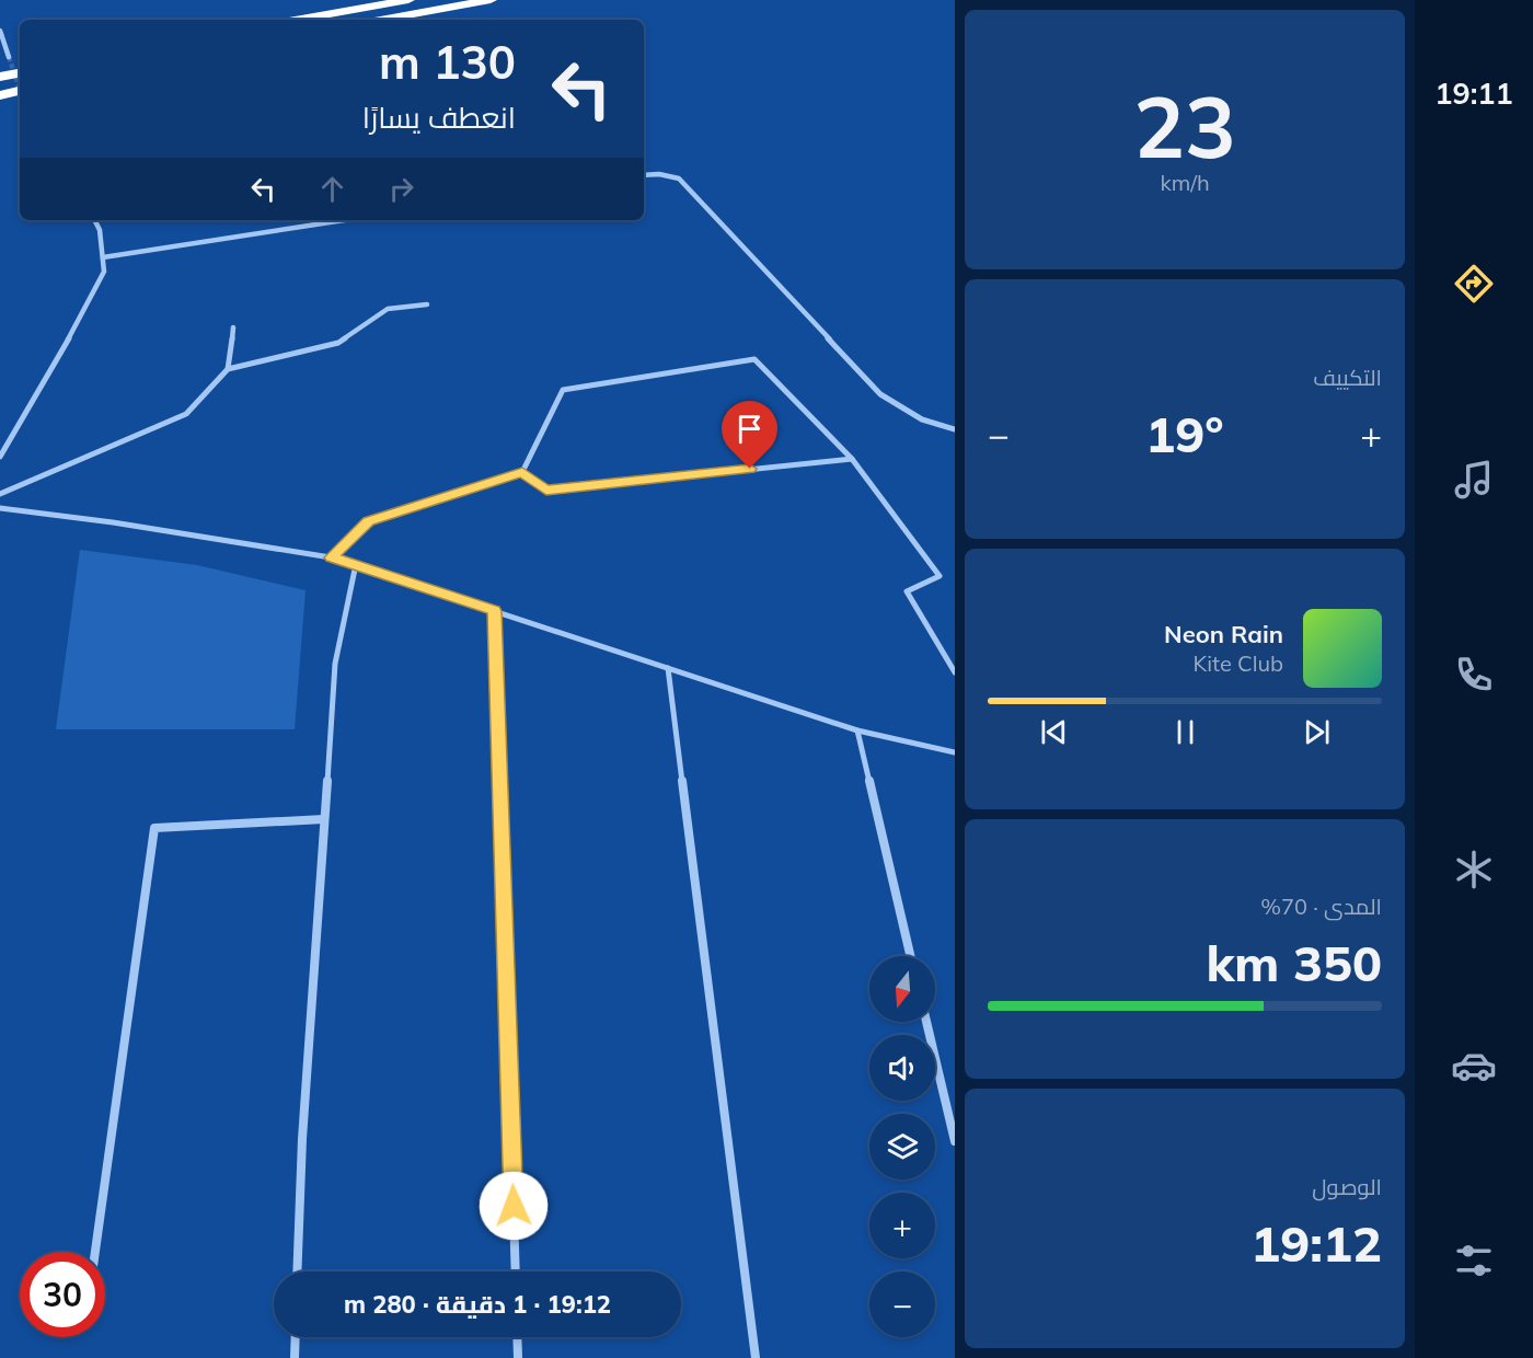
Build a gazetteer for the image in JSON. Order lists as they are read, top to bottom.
{
  "north": "bottom",
  "page": {
    "tabs": "19:11",
    "tile": [
      ["23", "km/h"],
      "التكييف",
      ["المدى · 70%", "350 km"],
      ["الوصول", "19:12"]
    ],
    "turn": ["130 m", "انعطف يسارًا"],
    "heat": ["−", "19°", "+"],
    "song": ["Neon Rain", "Kite Club"],
    "map_buttons": ["+", "−"],
    "limit": "30",
    "trip": "19:12 · 1 دقيقة · 280 m"
  }
}
